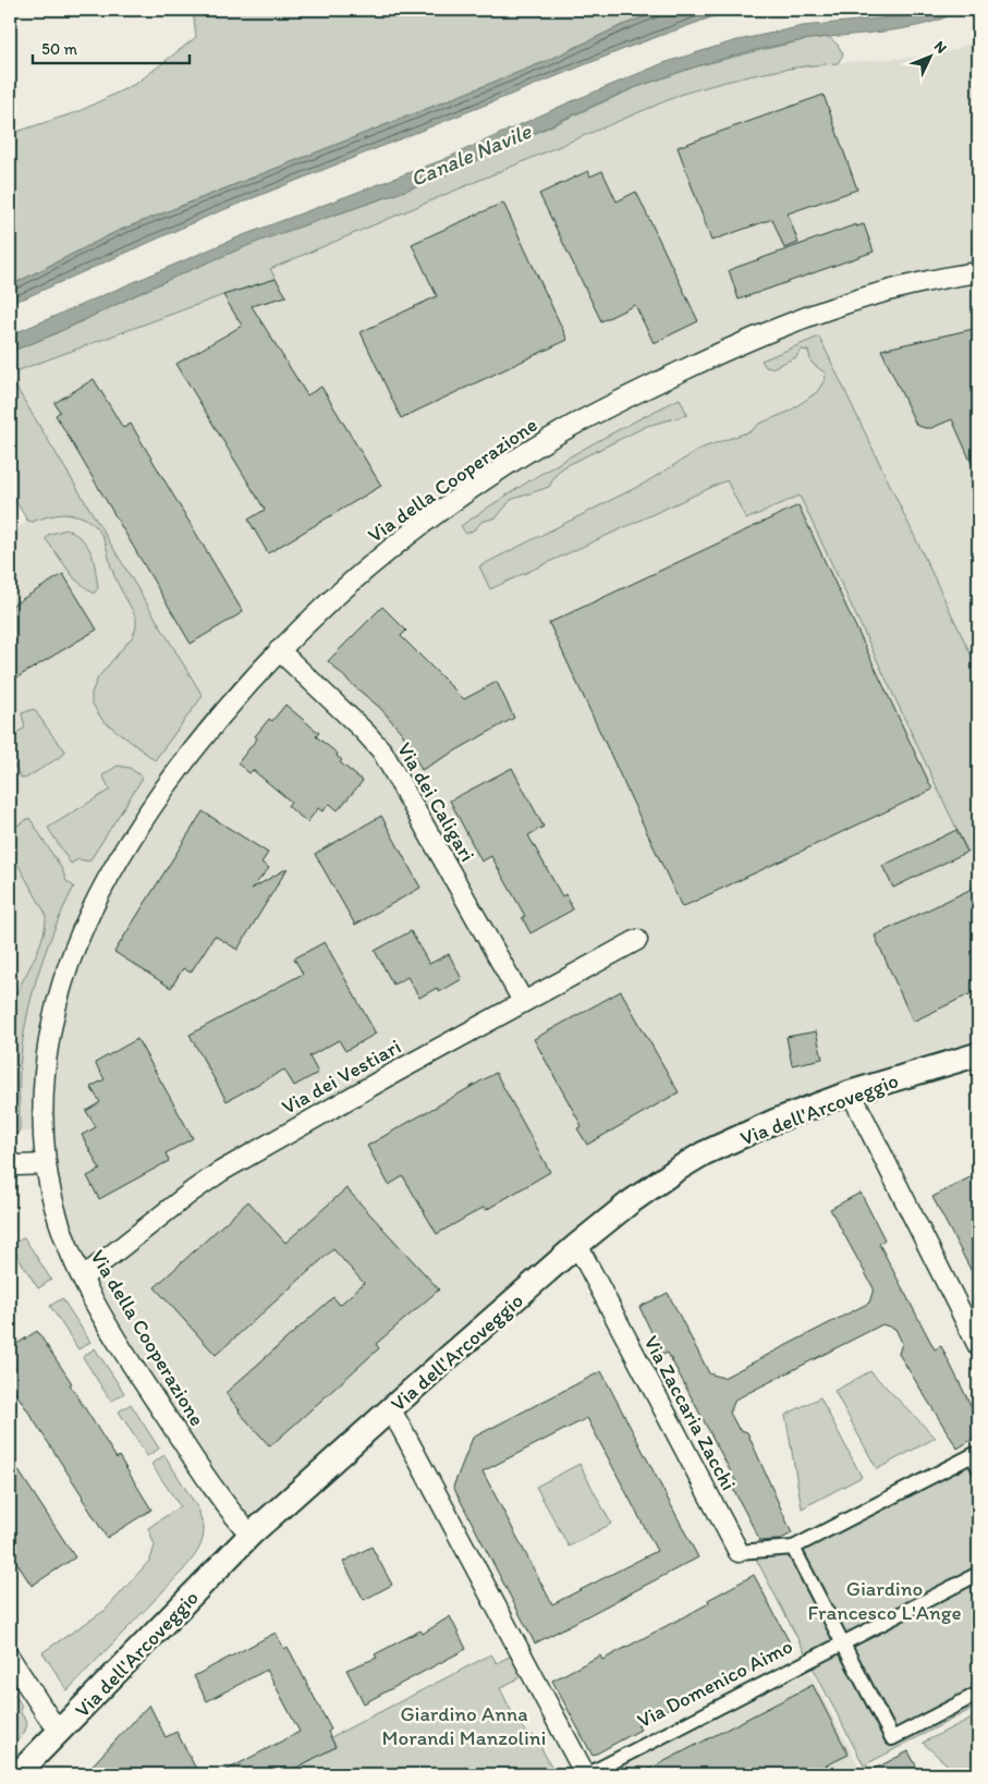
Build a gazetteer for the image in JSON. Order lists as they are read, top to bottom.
{
  "streets": {
    "street": [
      "Via della Cooperazione",
      "Via dei Caligari",
      "Via dei Vestiari",
      "Via dell'Arcoveggio",
      "Via Zaccaria Zacchi",
      "Via Domenico Aimo"
    ]
  },
  "crossings": [
    ["Via della Cooperazione", "Via dei Caligari"],
    ["Via della Cooperazione", "Via dei Vestiari"],
    ["Via della Cooperazione", "Via dell'Arcoveggio"],
    ["Via dei Caligari", "Via dei Vestiari"],
    ["Via dell'Arcoveggio", "Via Zaccaria Zacchi"],
    ["Via dell'Arcoveggio", "Via Domenico Aimo"]
  ],
  "water": ["Canale Navile"],
  "parks": ["Giardino Francesco L'Ange", "Giardino Anna Morandi Manzolini"],
  "scale_bar": "50 m",
  "north": "top right"
}
